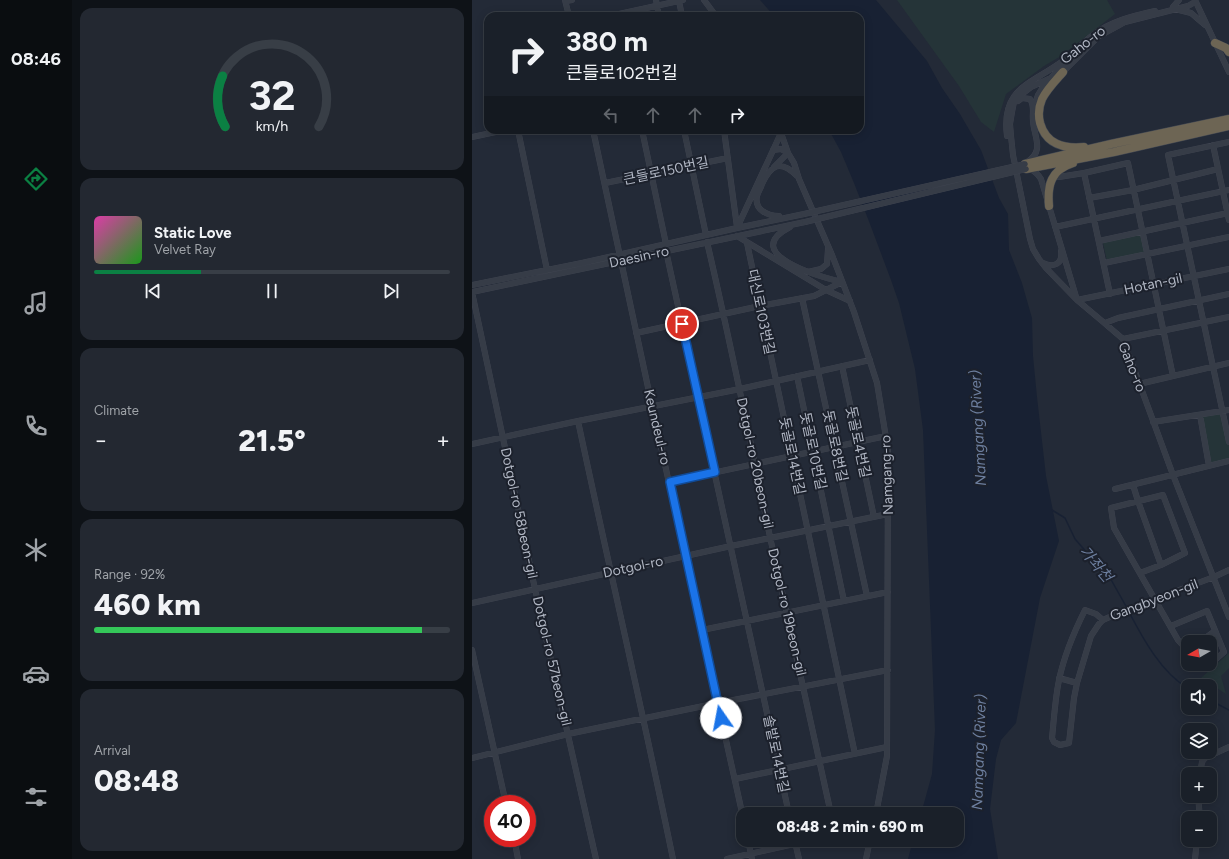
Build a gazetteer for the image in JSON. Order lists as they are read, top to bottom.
{
  "streets": {
    "street": [
      "Gaho-ro",
      "큰들로150번길",
      "Daesin-ro",
      "Hotan-gil",
      "대신로103번길",
      "Keundeul-ro",
      "돗골로4번길",
      "돗골로8번길",
      "돗골로10번길",
      "돗골로14번길",
      "Dotgol-ro 20beon-gil",
      "Namgang-ro",
      "Dotgol-ro 58beon-gil",
      "Dotgol-ro",
      "Gangbyeon-gil",
      "Dotgol-ro 19beon-gil",
      "Dotgol-ro 57beon-gil",
      "솔밭로14번길"
    ]
  },
  "crossings": [
    ["Gaho-ro", "Hotan-gil"],
    ["Gaho-ro", "Gangbyeon-gil"],
    ["큰들로150번길", "Keundeul-ro"],
    ["Daesin-ro", "Keundeul-ro"],
    ["Daesin-ro", "Dotgol-ro 20beon-gil"],
    ["Daesin-ro", "Dotgol-ro 58beon-gil"],
    ["Daesin-ro", "솔밭로14번길"],
    ["대신로103번길", "돗골로14번길"],
    ["Keundeul-ro", "Dotgol-ro"],
    ["돗골로4번길", "Dotgol-ro"],
    ["돗골로8번길", "Dotgol-ro"],
    ["돗골로10번길", "Dotgol-ro"],
    ["돗골로14번길", "Dotgol-ro"],
    ["Dotgol-ro 20beon-gil", "Dotgol-ro"],
    ["Dotgol-ro 20beon-gil", "Dotgol-ro 19beon-gil"],
    ["Namgang-ro", "Dotgol-ro"],
    ["Dotgol-ro 58beon-gil", "Dotgol-ro"],
    ["Dotgol-ro 58beon-gil", "Dotgol-ro 57beon-gil"],
    ["Dotgol-ro", "Dotgol-ro 19beon-gil"],
    ["Dotgol-ro", "Dotgol-ro 57beon-gil"],
    ["Dotgol-ro", "솔밭로14번길"]
  ],
  "water": ["Namgang (River)", "가좌천"],
  "north": "left",
  "page": {
    "tabs": "08:46",
    "turn": ["380 m", "큰들로102번길"],
    "song": ["Static Love", "Velvet Ray"],
    "tile": [
      "Climate",
      ["Range · 92%", "460 km"],
      ["Arrival", "08:48"]
    ],
    "heat": ["−", "21.5°", "+"],
    "map_buttons": ["+", "−"],
    "limit": "40",
    "trip": "08:48 · 2 min · 690 m",
    "gauge": ["32", "km/h"]
  }
}
